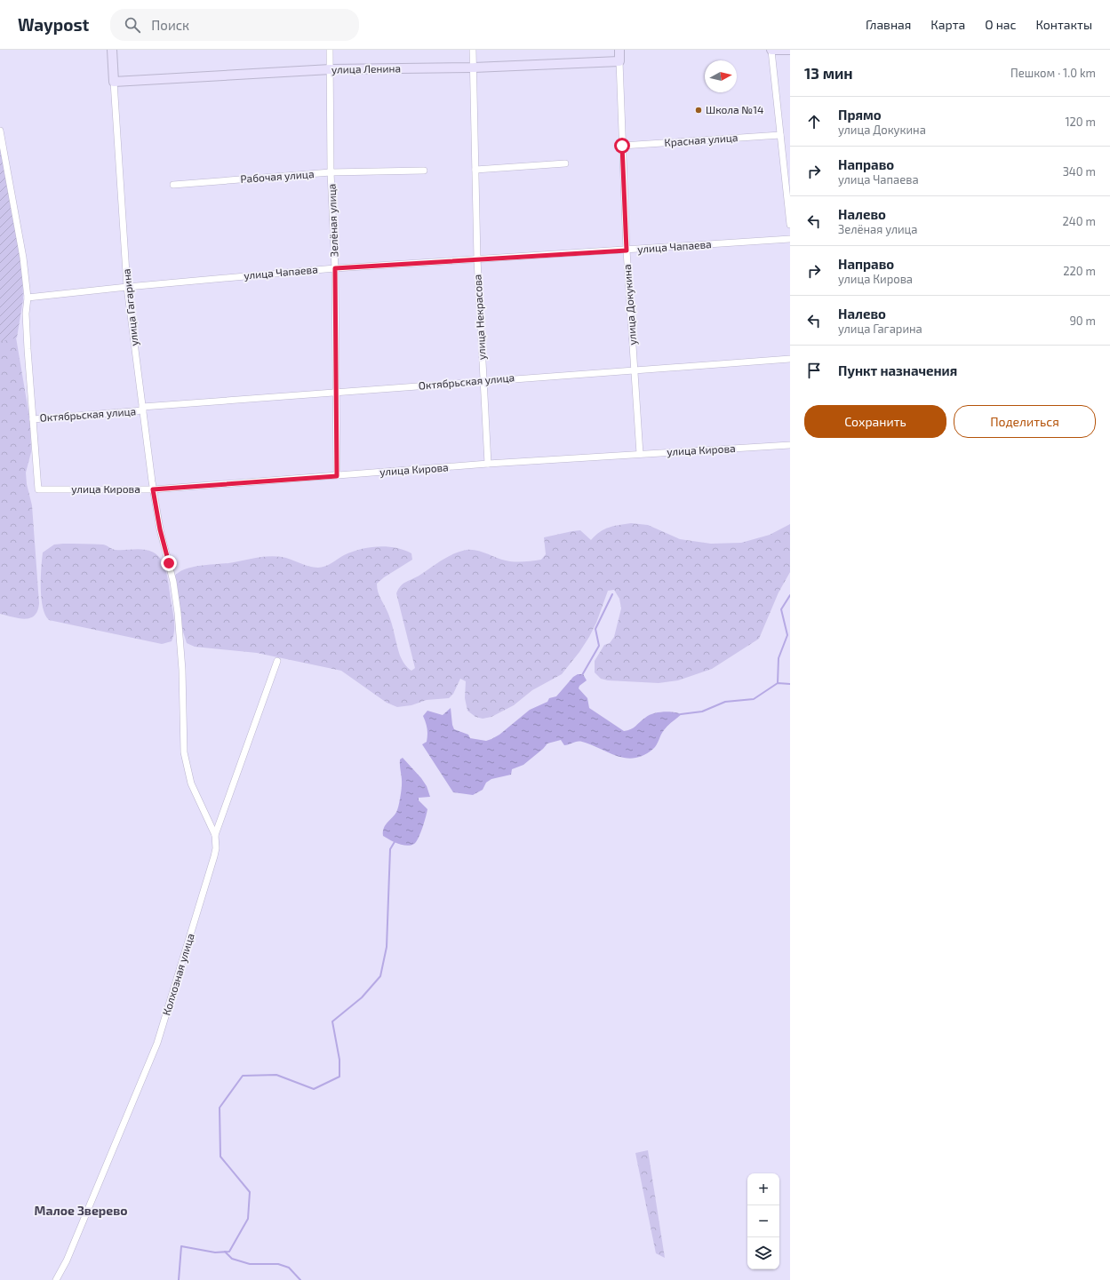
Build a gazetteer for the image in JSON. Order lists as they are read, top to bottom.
{
  "streets": {
    "street": [
      "улица Ленина",
      "Красная улица",
      "Рабочая улица",
      "Зелёная улица",
      "улица Чапаева",
      "улица Докукина",
      "улица Гагарина",
      "улица Некрасова",
      "Октябрьская улица",
      "улица Кирова",
      "Колхозная улица"
    ]
  },
  "crossings": [
    ["улица Ленина", "Зелёная улица"],
    ["улица Ленина", "улица Докукина"],
    ["улица Ленина", "улица Гагарина"],
    ["улица Ленина", "улица Некрасова"],
    ["Красная улица", "улица Докукина"],
    ["Рабочая улица", "Зелёная улица"],
    ["Зелёная улица", "улица Чапаева"],
    ["Зелёная улица", "Октябрьская улица"],
    ["Зелёная улица", "улица Кирова"],
    ["улица Чапаева", "улица Докукина"],
    ["улица Чапаева", "улица Гагарина"],
    ["улица Чапаева", "улица Некрасова"],
    ["улица Докукина", "Октябрьская улица"],
    ["улица Докукина", "улица Кирова"],
    ["улица Гагарина", "Октябрьская улица"],
    ["улица Гагарина", "улица Кирова"],
    ["улица Гагарина", "Колхозная улица"],
    ["улица Некрасова", "Октябрьская улица"],
    ["улица Некрасова", "улица Кирова"],
    ["Октябрьская улица", "улица Кирова"]
  ],
  "districts": ["Малое Зверево"],
  "places": ["Школа №14"],
  "north": "right",
  "page": {
    "header": "Waypost",
    "search": "Поиск",
    "nav": [
      "Главная",
      "Карта",
      "О нас",
      "Контакты"
    ],
    "heading": ["13 мин", "Пешком · 1.0 km"],
    "list": [
      ["Прямо", "улица Докукина", "120 m"],
      ["Направо", "улица Чапаева", "340 m"],
      ["Налево", "Зелёная улица", "240 m"],
      ["Направо", "улица Кирова", "220 m"],
      ["Налево", "улица Гагарина", "90 m"],
      "Пункт назначения"
    ],
    "buttons": ["Сохранить", "Поделиться"],
    "map_buttons": ["+", "−"]
  }
}
